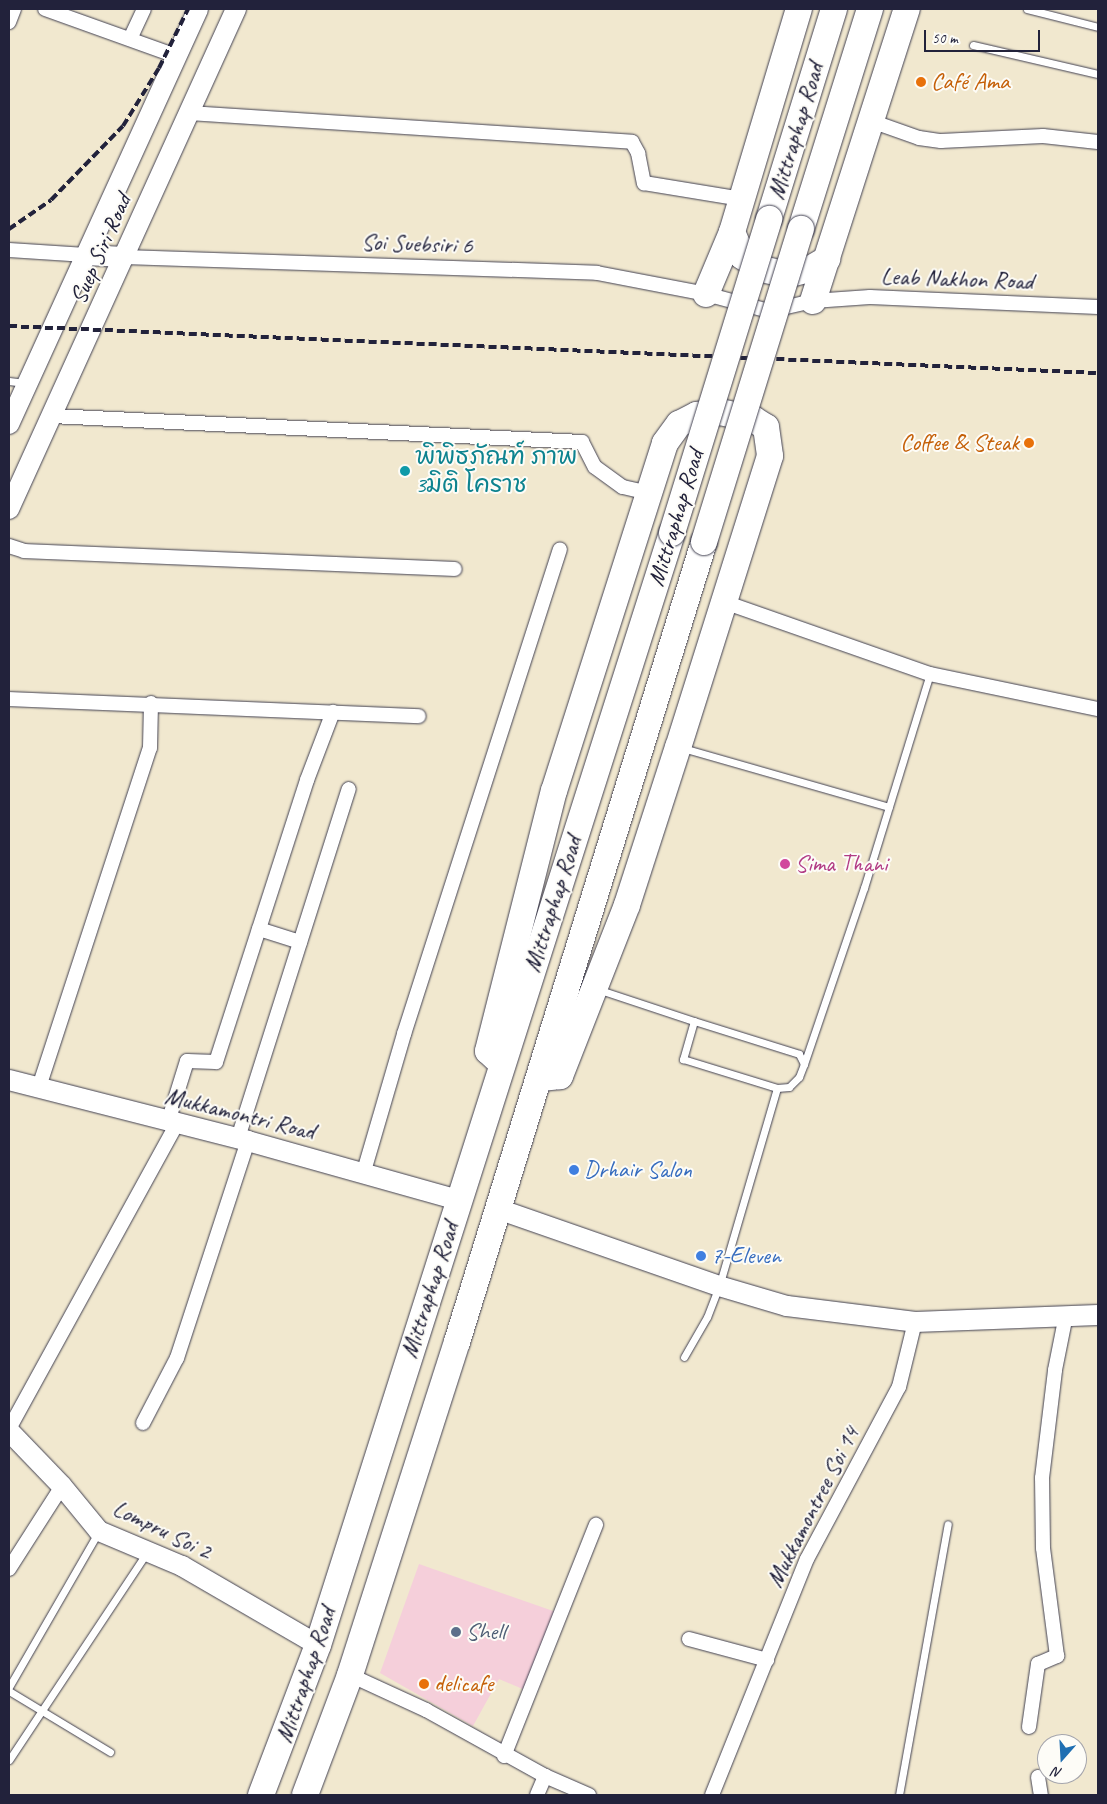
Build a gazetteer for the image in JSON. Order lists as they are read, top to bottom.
{
  "streets": {
    "highway": ["Mittraphap Road"],
    "street": [
      "Soi Suebsiri 6",
      "Suep Siri Road",
      "Leab Nakhon Road",
      "Mukkamontri Road",
      "Mukkamontree Soi 14",
      "Lompru Soi 2"
    ]
  },
  "crossings": [
    ["Mittraphap Road", "Mukkamontri Road"],
    ["Mittraphap Road", "Lompru Soi 2"],
    ["Soi Suebsiri 6", "Suep Siri Road"],
    ["Soi Suebsiri 6", "Leab Nakhon Road"]
  ],
  "places": [
    "Café Ama",
    "Coffee & Steak",
    "พิพิธภัณท์ ภาพ 3มิติ โคราช",
    "Sima Thani",
    "Drhair Salon",
    "7-Eleven",
    "Shell",
    "delicafe"
  ],
  "scale_bar": "50 m",
  "north": "bottom"
}
